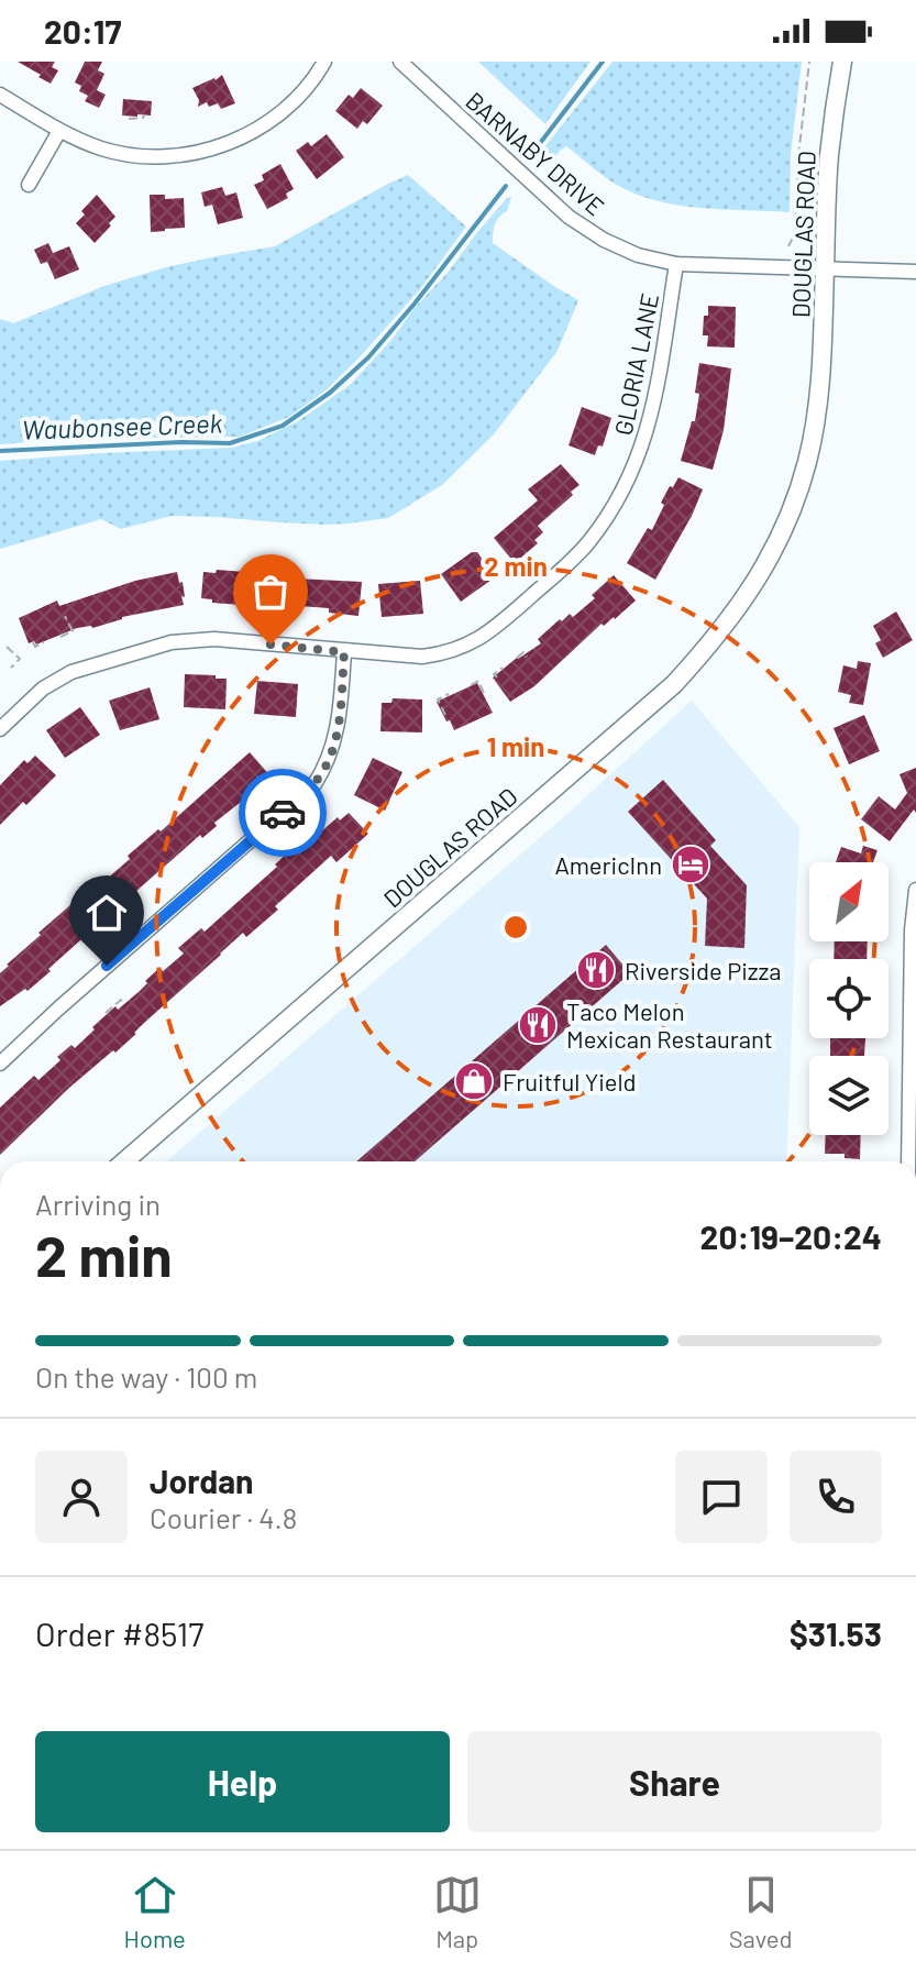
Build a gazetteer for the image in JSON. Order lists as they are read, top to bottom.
{
  "streets": {
    "street": ["BARNABY DRIVE", "DOUGLAS ROAD", "GLORIA LANE"]
  },
  "crossings": [
    ["BARNABY DRIVE", "DOUGLAS ROAD"],
    ["BARNABY DRIVE", "GLORIA LANE"]
  ],
  "water": ["Waubonsee Creek"],
  "places": {
    "hotel": ["AmericInn"],
    "restaurant": ["Riverside Pizza", "Taco Melon Mexican Restaurant"],
    "shop": ["Fruitful Yield"]
  },
  "north": "top right",
  "page": {
    "status": "20:17",
    "heading": ["2 min", "Arriving in", "20:19–20:24"],
    "panel": [
      "Jordan",
      "Courier · 4.8",
      "Order #8517",
      "$31.53"
    ],
    "bar": "On the way · 100 m",
    "buttons": ["Help", "Share"],
    "tabs": ["Home", "Map", "Saved"]
  },
  "rings": ["2 min", "1 min"]
}
